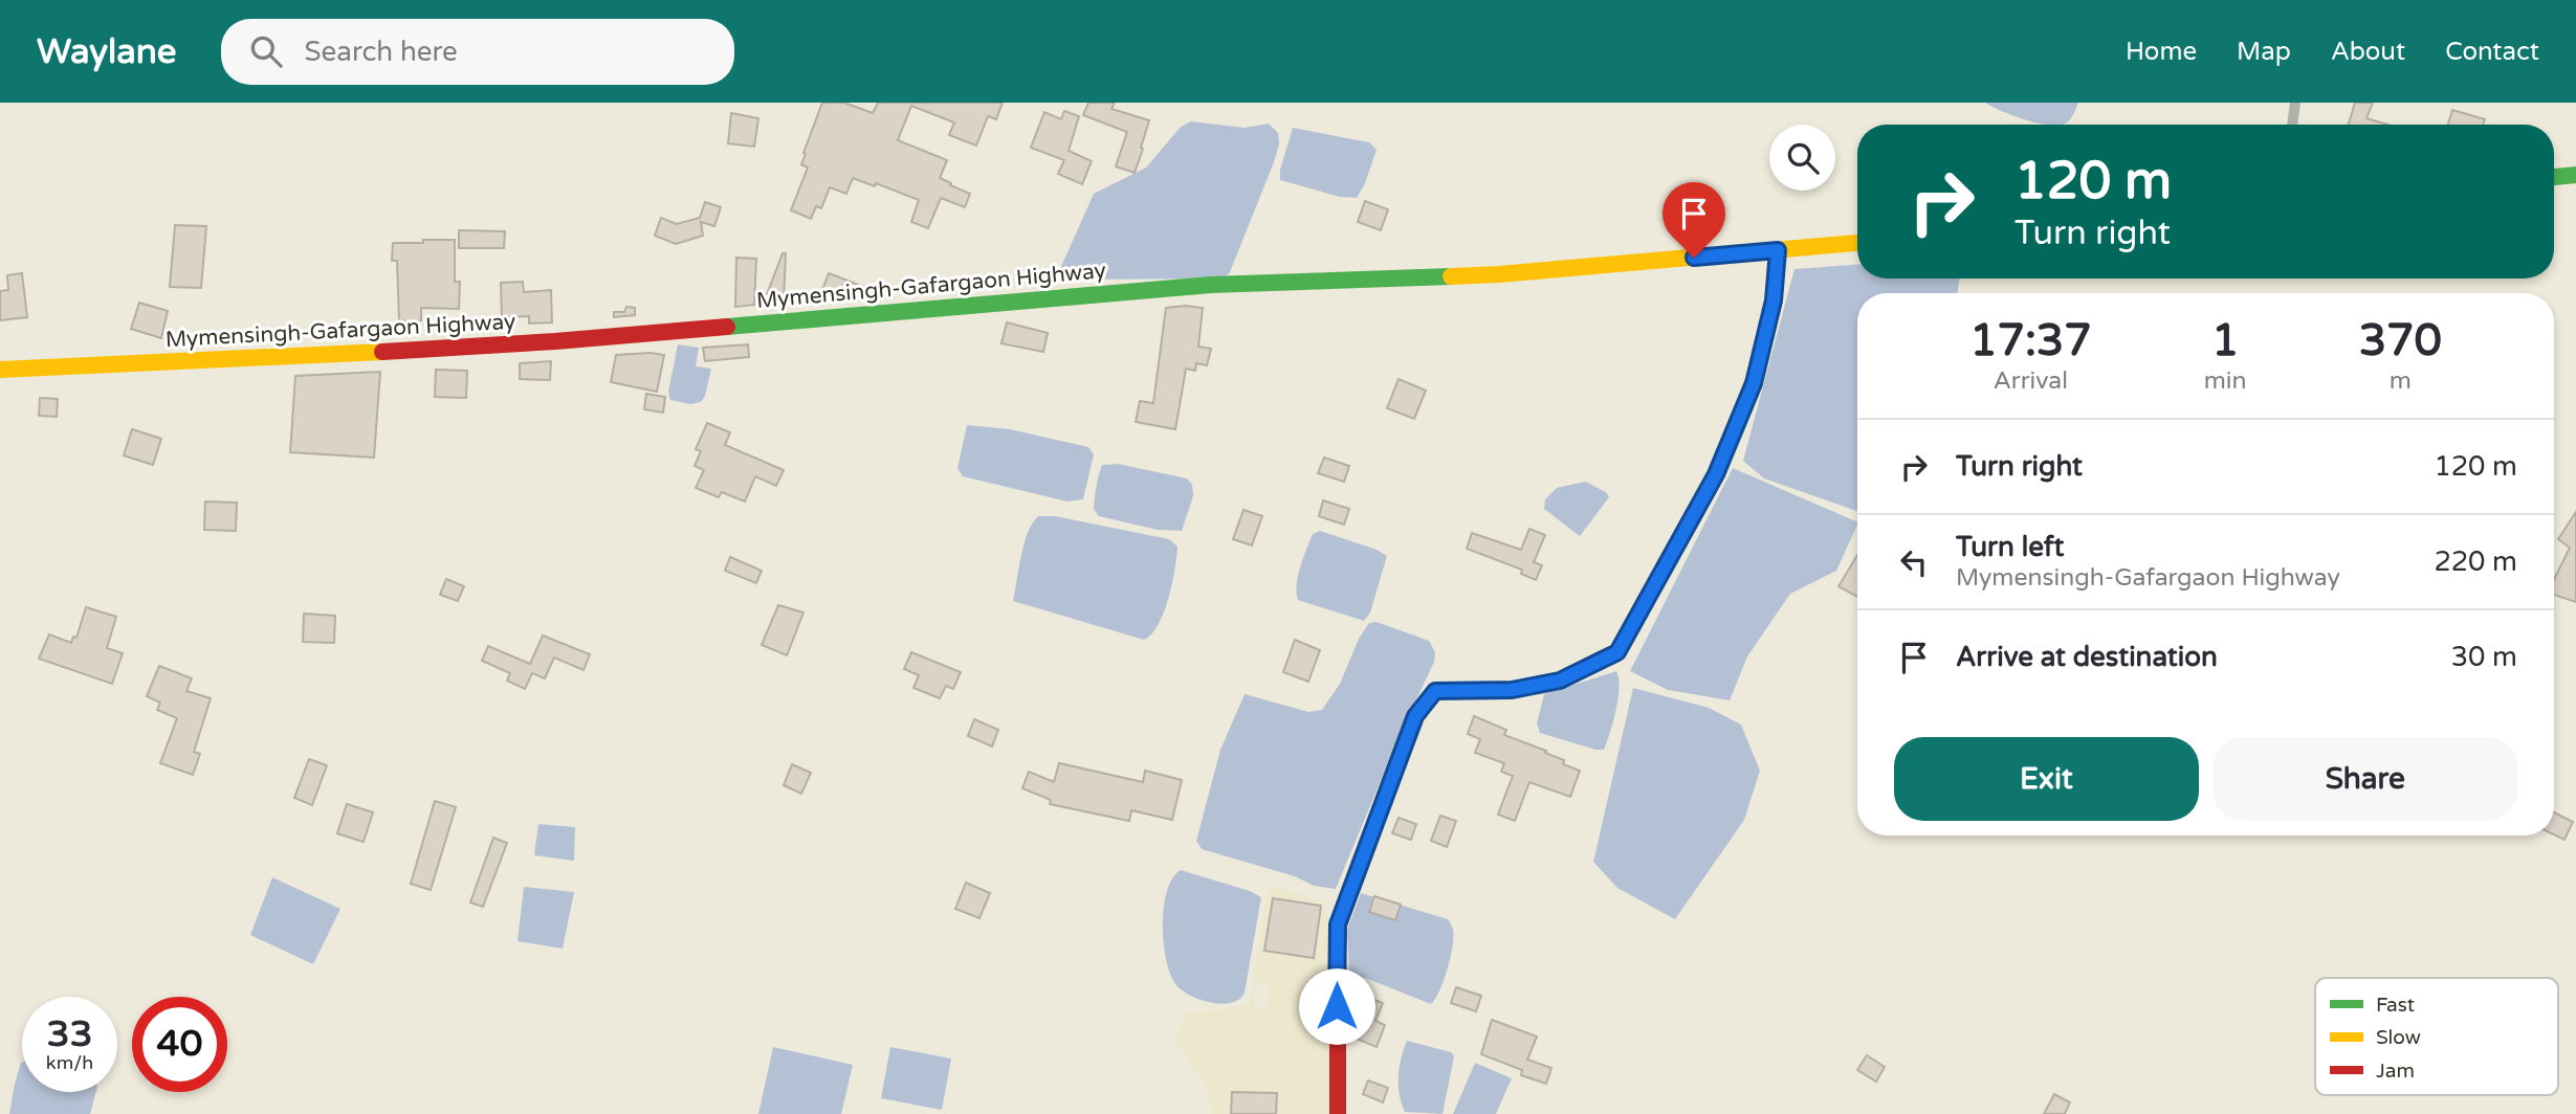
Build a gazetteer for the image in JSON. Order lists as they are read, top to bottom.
{
  "streets": {
    "main road": ["Mymensingh-Gafargaon Highway"]
  },
  "legend": ["Fast", "Slow", "Jam"],
  "page": {
    "header": "Waylane",
    "search": "Search here",
    "nav": [
      "Home",
      "Map",
      "About",
      "Contact"
    ],
    "turn": ["120 m", "Turn right"],
    "eta": [
      "17:37",
      "Arrival",
      "1",
      "min",
      "370",
      "m"
    ],
    "list": [
      {
        "name": "Turn right",
        "value": "120 m"
      },
      {
        "name": "Turn left",
        "note": "Mymensingh-Gafargaon Highway",
        "value": "220 m"
      },
      {
        "name": "Arrive at destination",
        "value": "30 m"
      }
    ],
    "buttons": ["Exit", "Share"],
    "speed": "33 km/h",
    "limit": "40"
  }
}
